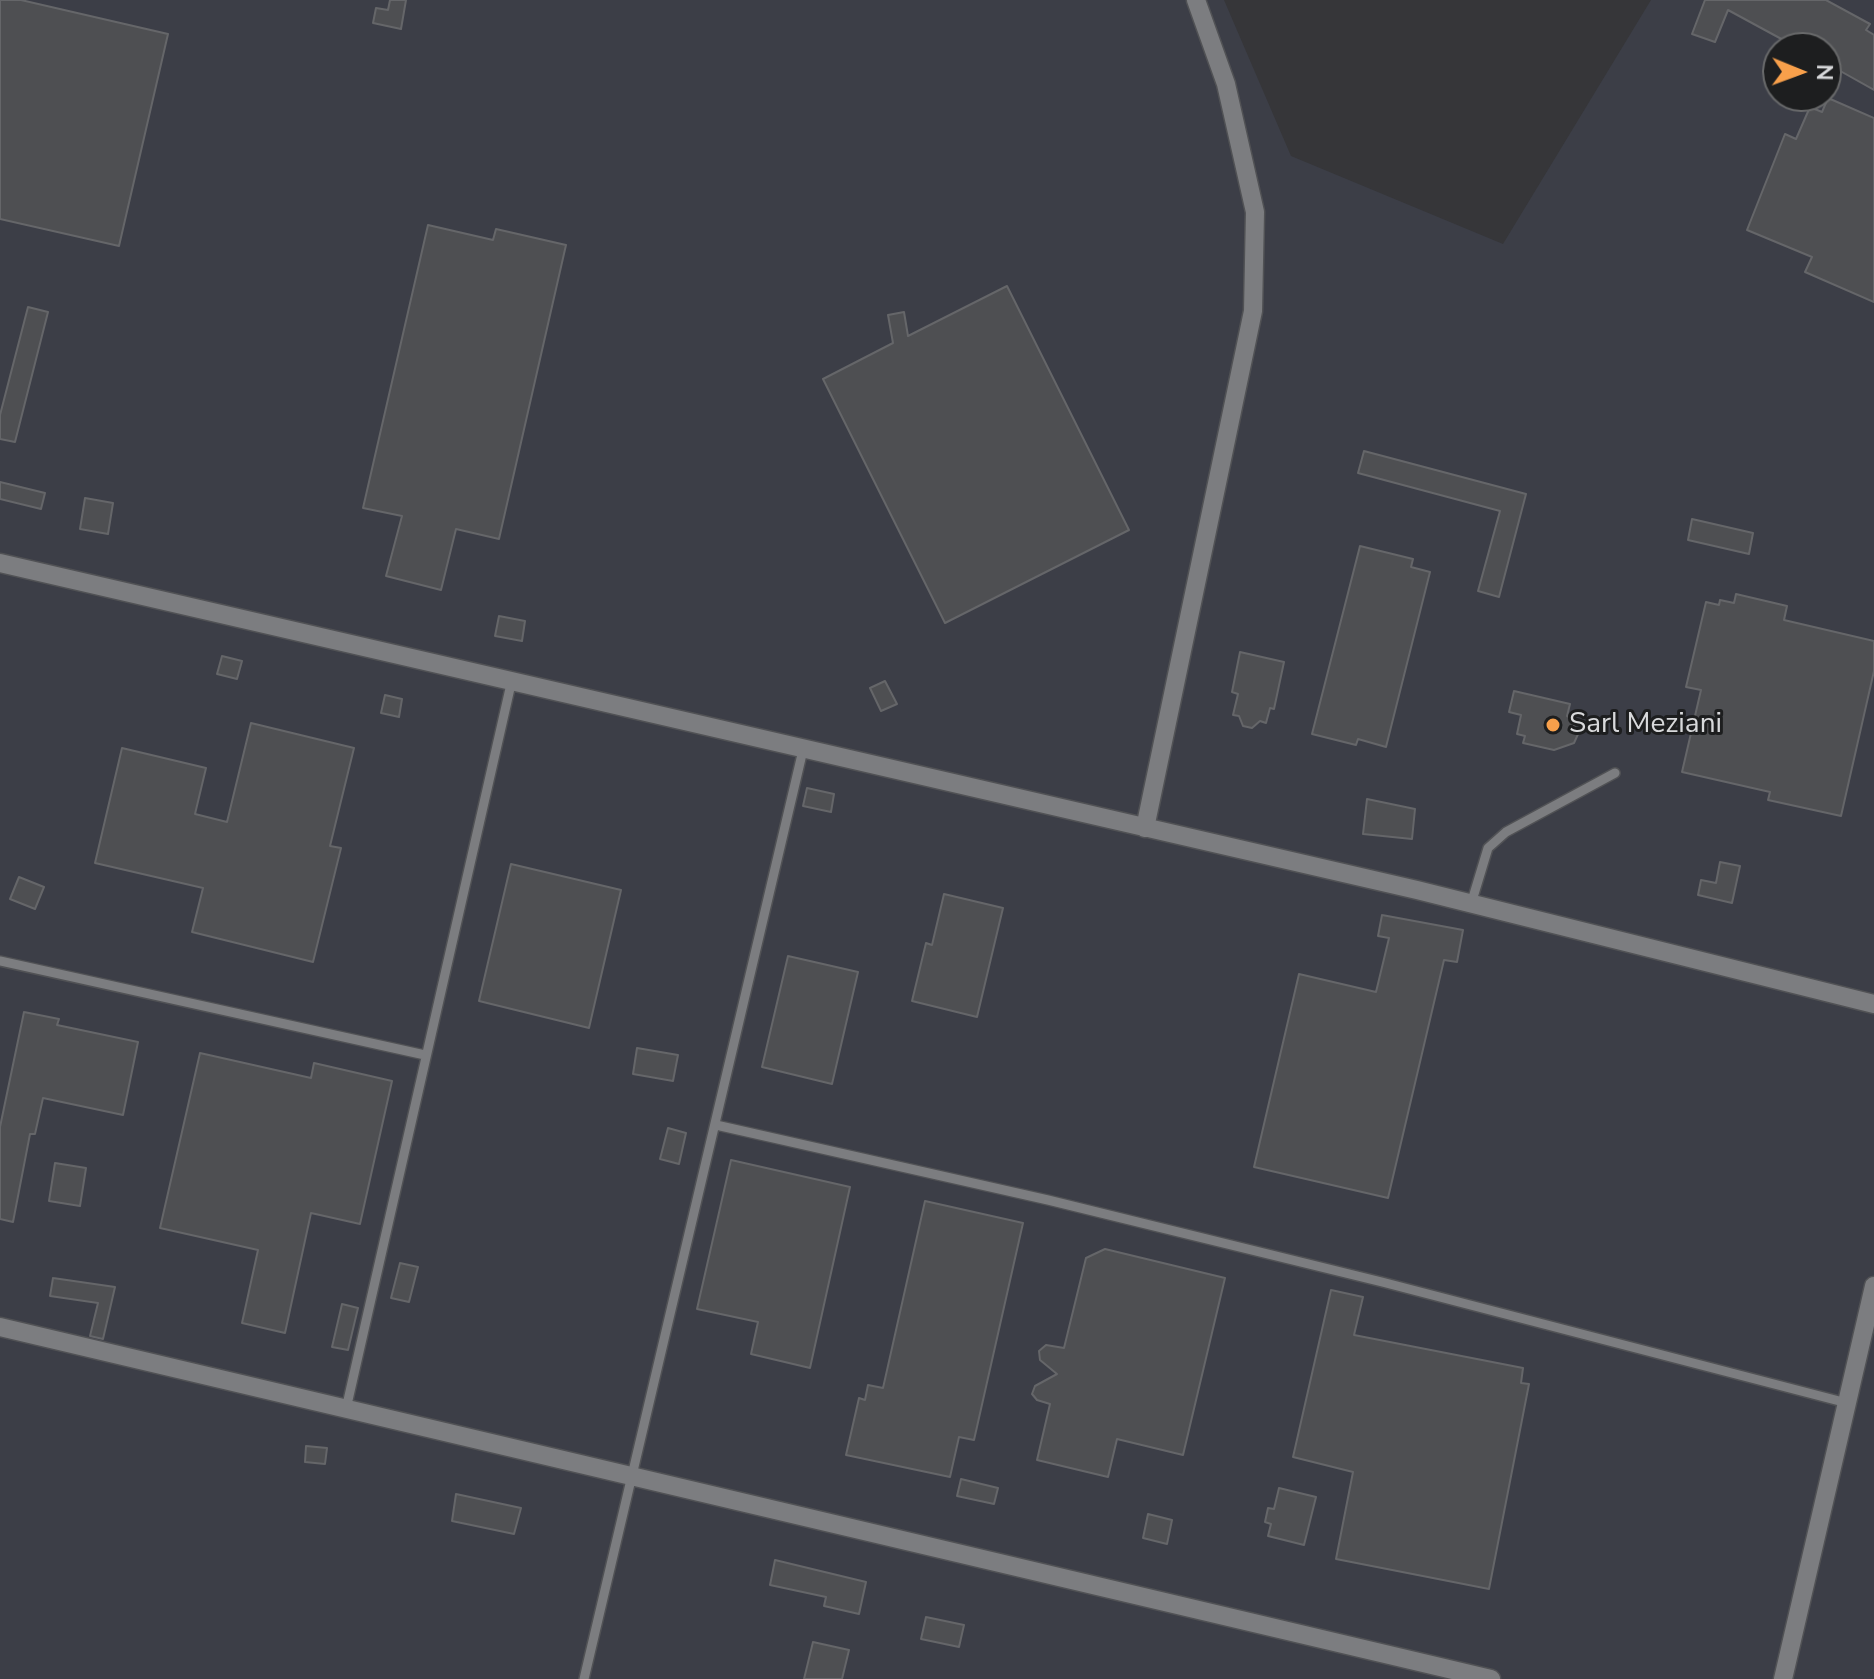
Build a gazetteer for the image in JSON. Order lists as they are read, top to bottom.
{
  "places": ["Sarl Meziani"],
  "north": "right"
}
